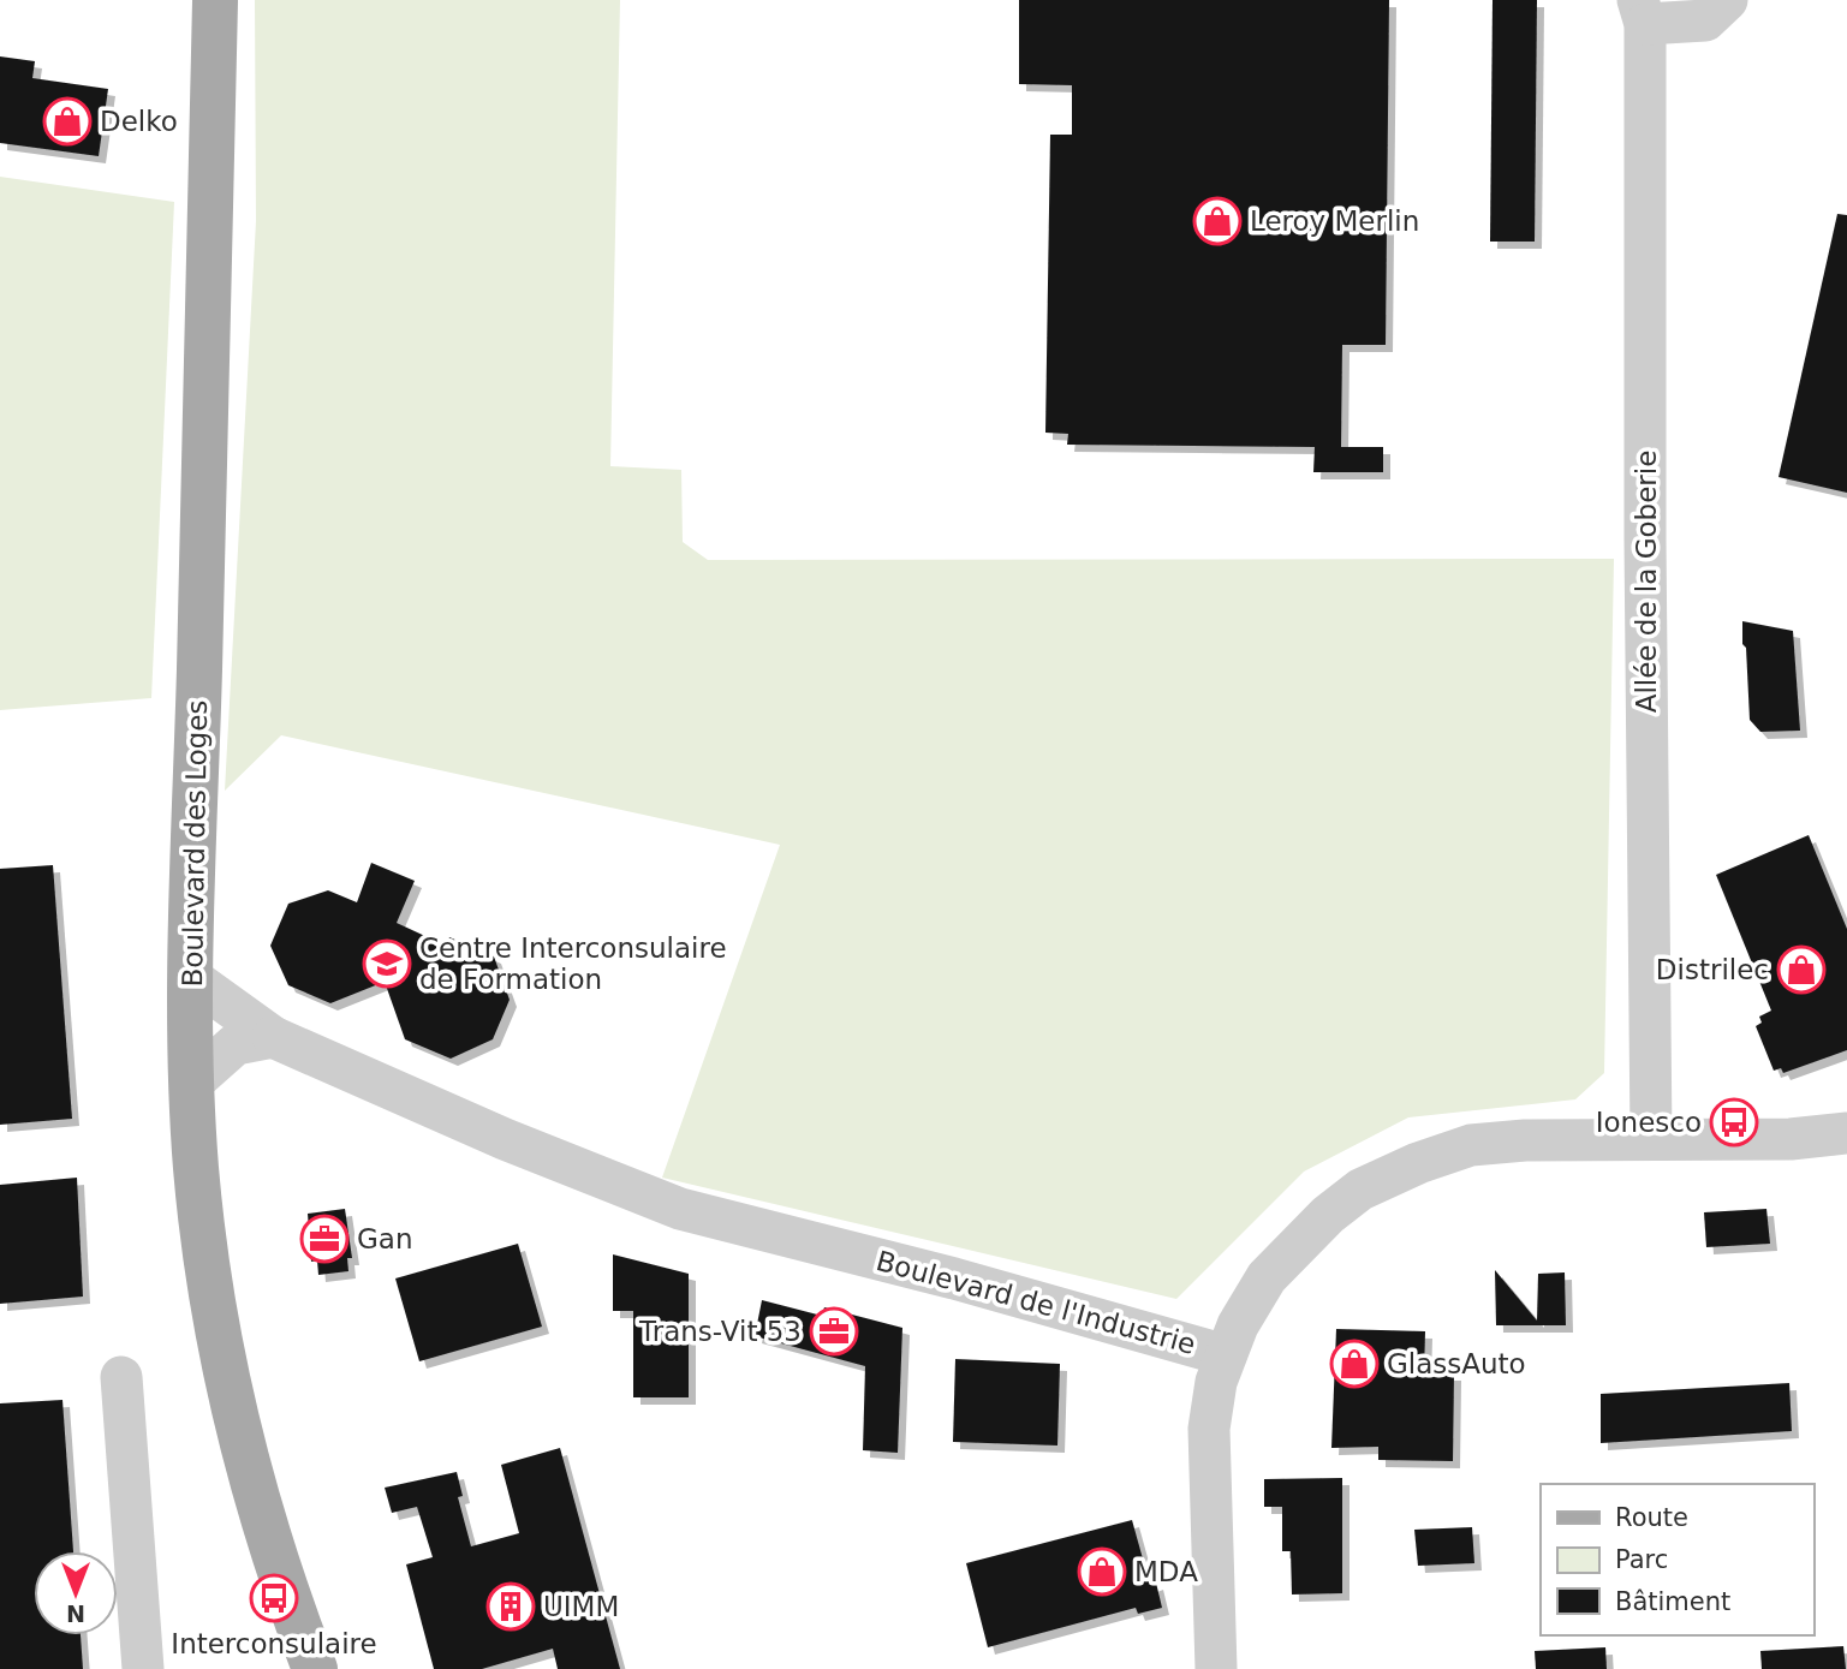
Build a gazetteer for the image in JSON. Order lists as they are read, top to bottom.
{
  "streets": {
    "main road": ["Boulevard des Loges"],
    "street": ["Allée de la Goberie", "Boulevard de l'Industrie"]
  },
  "crossings": [
    ["Allée de la Goberie", "Boulevard de l'Industrie"],
    ["Boulevard des Loges", "Boulevard de l'Industrie"]
  ],
  "places": {
    "shop": [
      "Delko",
      "Leroy Merlin",
      "Distrilec",
      "GlassAuto",
      "MDA"
    ],
    "school or university": ["Centre Interconsulaire de Formation"],
    "bus stop": ["Ionesco", "Interconsulaire"],
    "office": ["Gan", "Trans-Vit 53"],
    "building": ["UIMM"]
  },
  "legend": ["Route", "Parc", "Bâtiment"],
  "north": "bottom"
}
